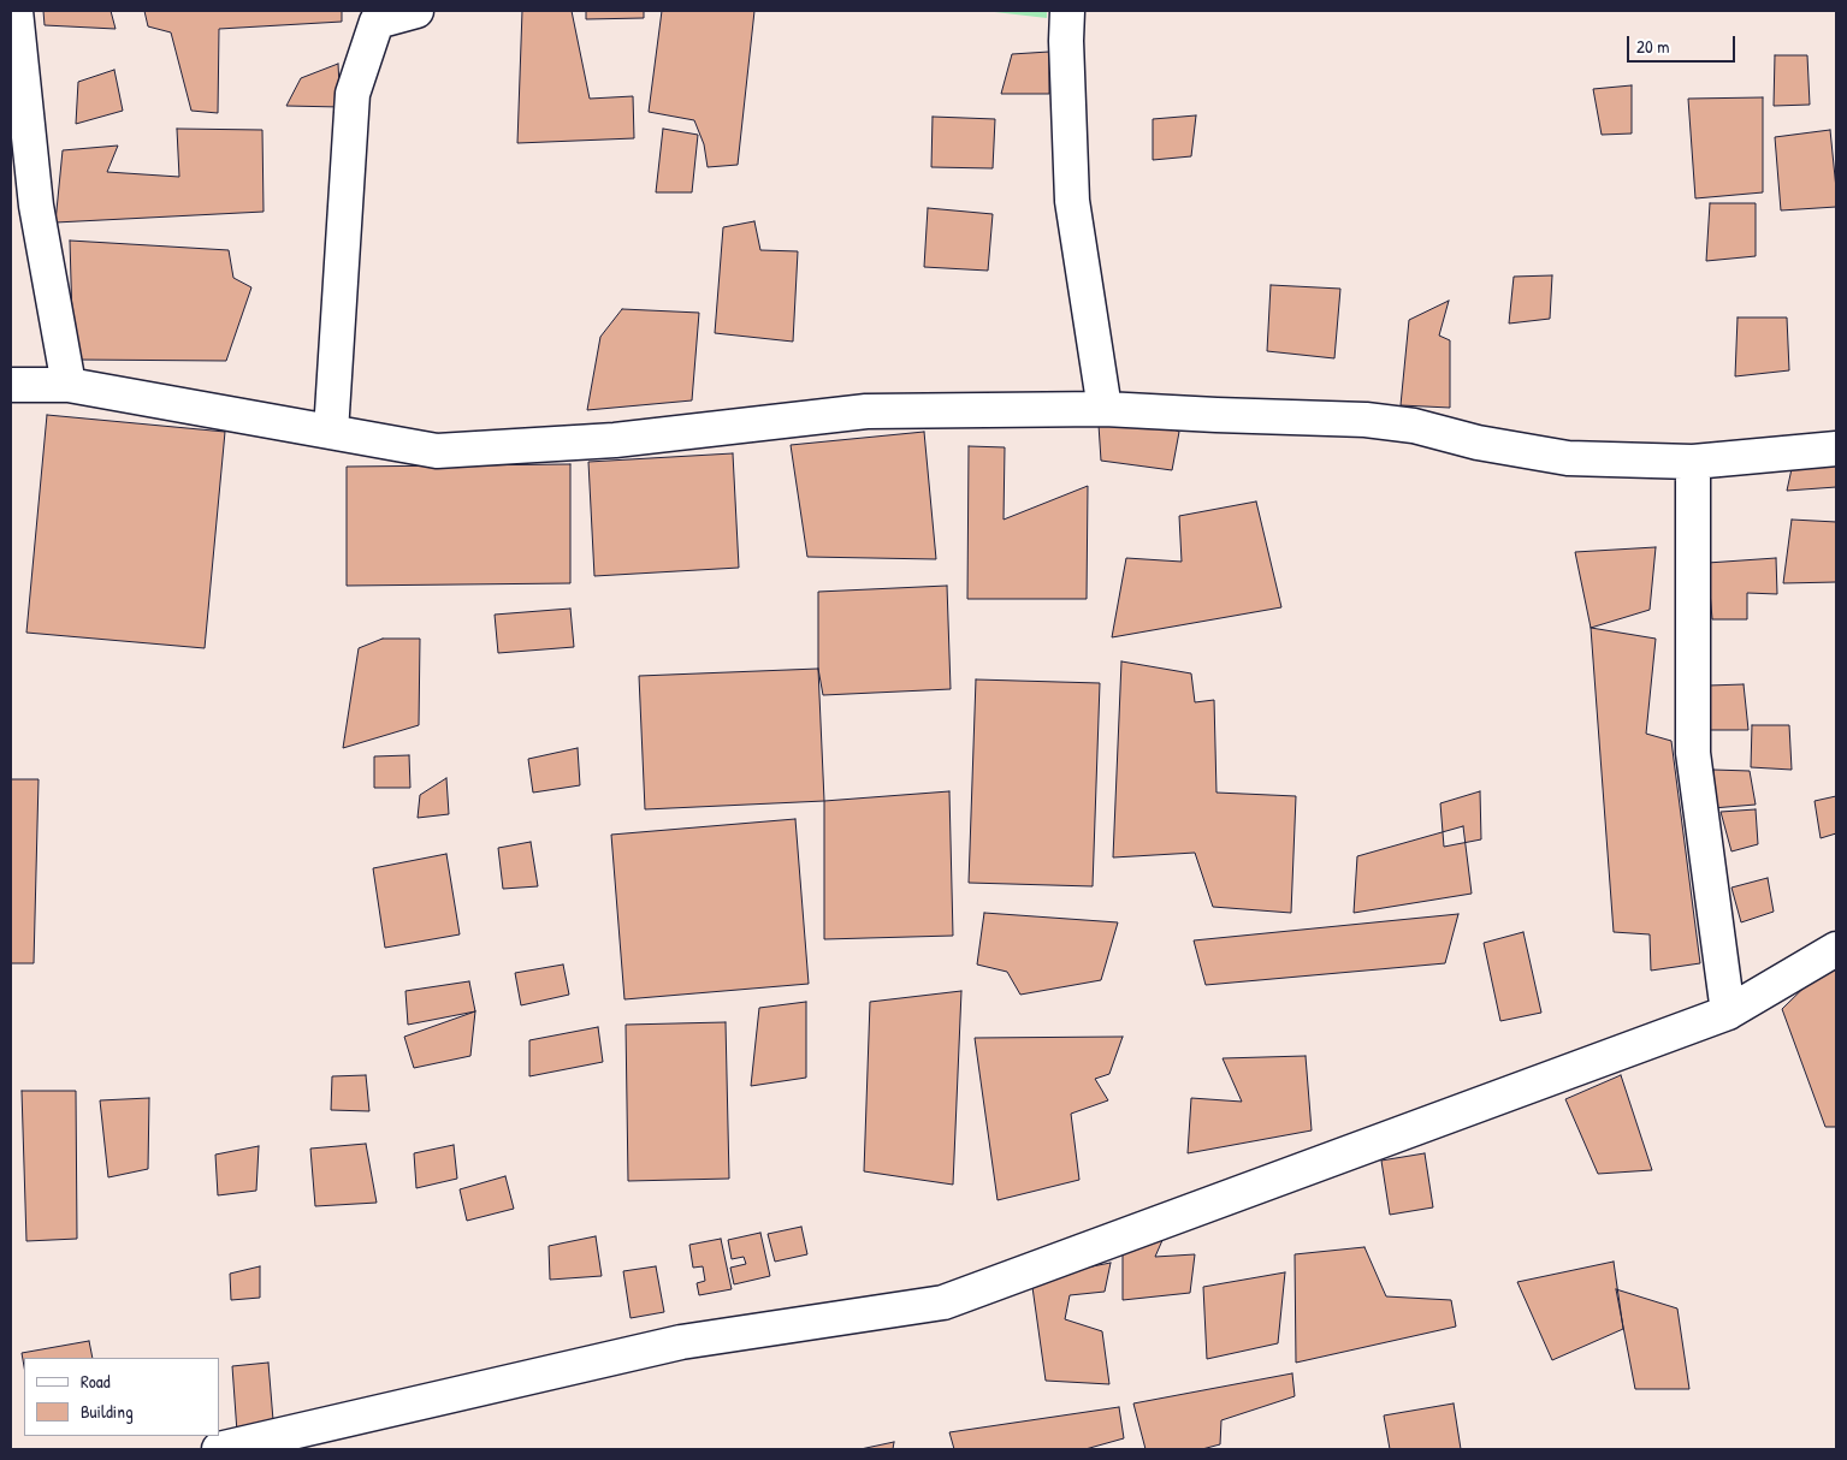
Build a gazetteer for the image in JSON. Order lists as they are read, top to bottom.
{
  "legend": ["Road", "Building"],
  "scale_bar": "20 m"
}
